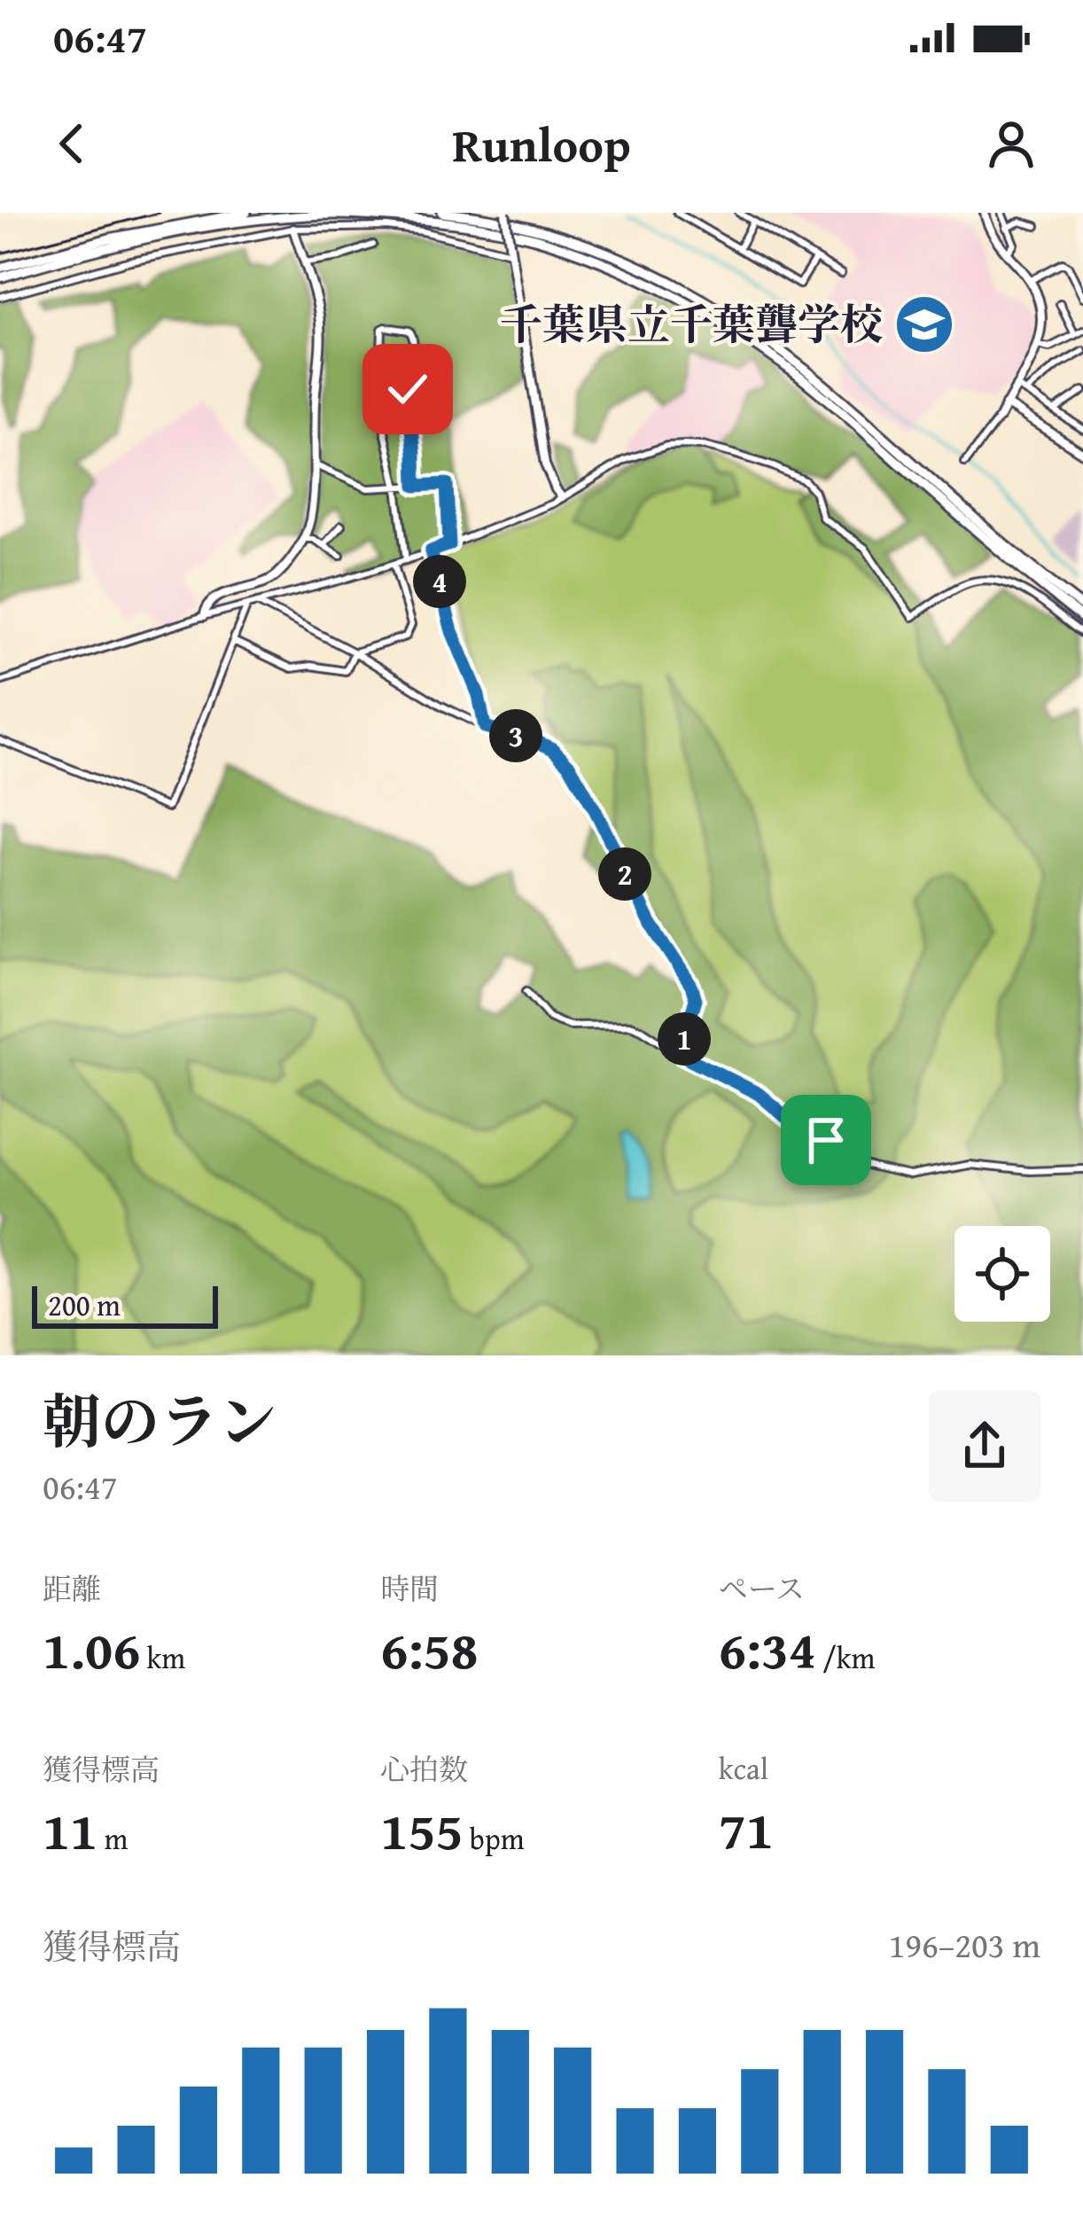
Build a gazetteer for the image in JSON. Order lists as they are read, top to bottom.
{
  "places": {
    "school or university": ["千葉県立千葉聾学校"]
  },
  "scale_bar": "200 m",
  "page": {
    "status": "06:47",
    "header": "Runloop",
    "pins": [
      "4",
      "3",
      "2",
      "1"
    ],
    "scale": "200 m",
    "heading": ["朝のラン", "06:47"],
    "stats": [
      ["距離", "1.06 km"],
      ["時間", "6:58"],
      ["ペース", "6:34 /km"],
      ["獲得標高", "11 m"],
      ["心拍数", "155 bpm"],
      ["kcal", "71"]
    ],
    "chart": ["獲得標高", "196–203 m"]
  }
}
